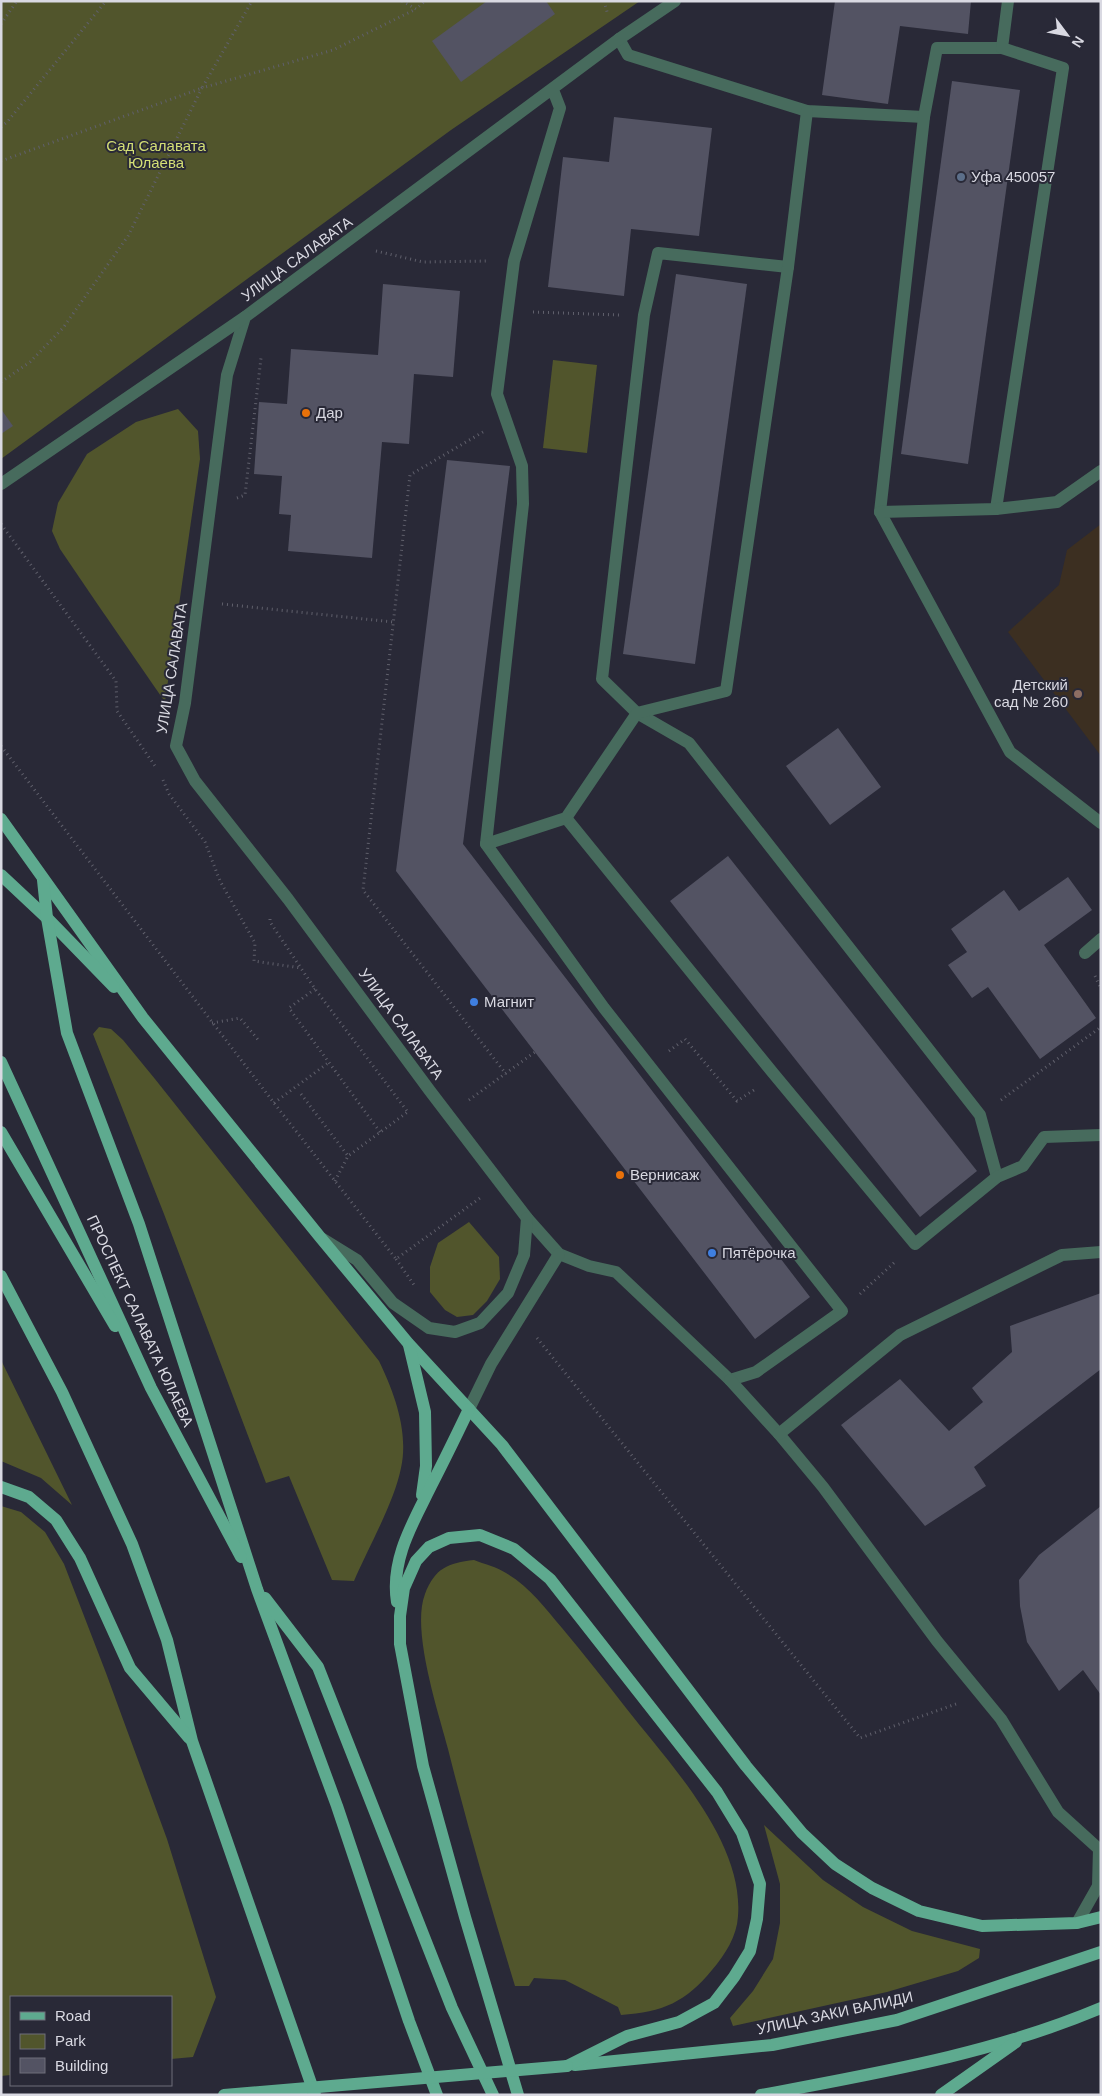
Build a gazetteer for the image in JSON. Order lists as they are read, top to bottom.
{
  "streets": {
    "main road": ["ПРОСПЕКТ САЛАВАТА ЮЛАЕВА", "УЛИЦА ЗАКИ ВАЛИДИ"],
    "street": ["УЛИЦА САЛАВАТА"]
  },
  "parks": ["Сад Салавата Юлаева"],
  "places": [
    "Уфа 450057",
    "Дар",
    "Детский сад № 260",
    "Магнит",
    "Вернисаж",
    "Пятёрочка"
  ],
  "legend": ["Road", "Park", "Building"],
  "north": "bottom right"
}
